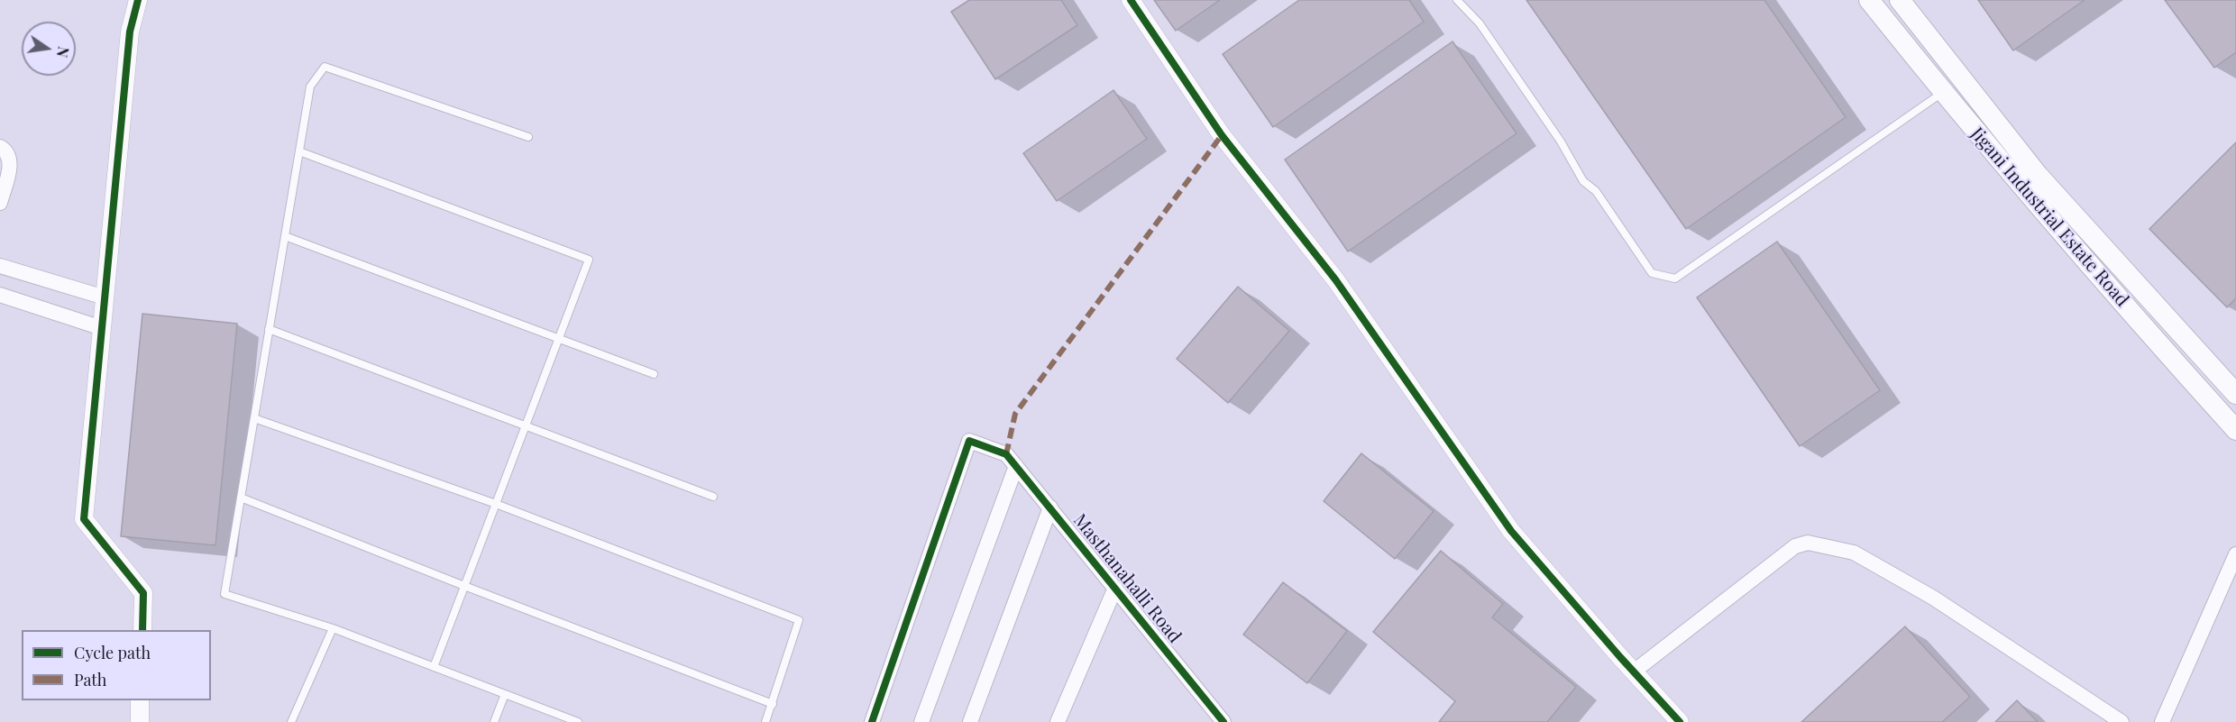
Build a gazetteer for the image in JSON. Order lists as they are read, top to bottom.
{
  "streets": {
    "main road": ["Jigani Industrial Estate Road"],
    "street": ["Masthanahalli Road"]
  },
  "legend": ["Cycle path", "Path"],
  "north": "right"
}
